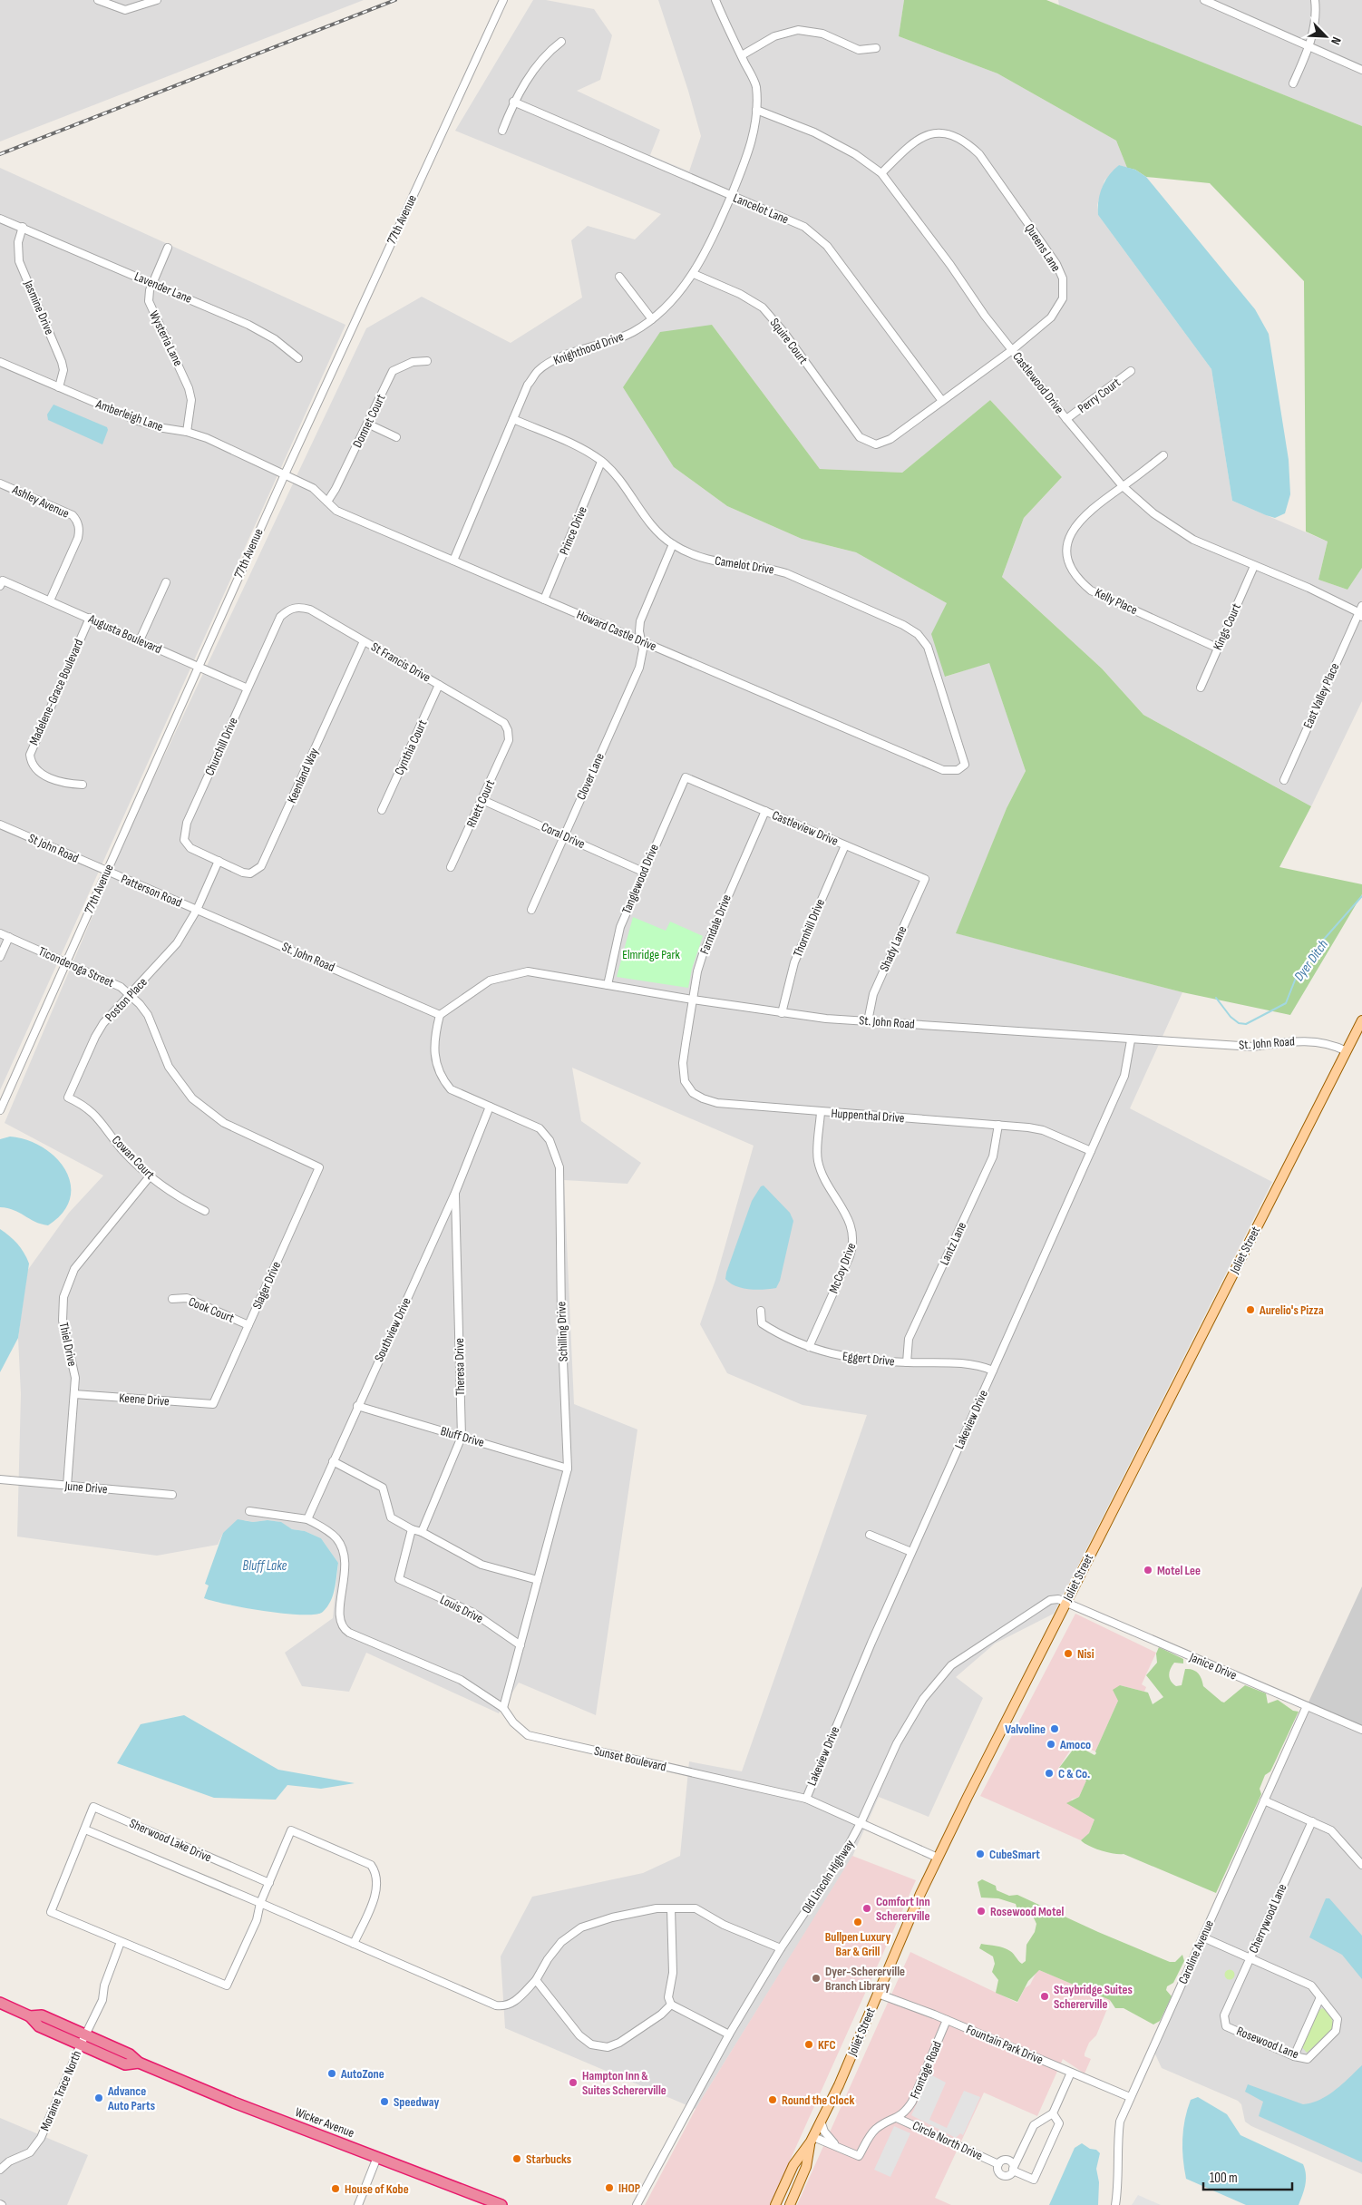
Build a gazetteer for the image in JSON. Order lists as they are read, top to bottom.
{
  "streets": {
    "highway": ["Wicker Avenue"],
    "main road": ["Joliet Street"],
    "street": [
      "Lancelot Lane",
      "77th Avenue",
      "Queens Lane",
      "Lavender Lane",
      "Jasmine Drive",
      "Wysteria Lane",
      "Squire Court",
      "Knighthood Drive",
      "Castlewood Drive",
      "Perry Court",
      "Amberleigh Lane",
      "Donnet Court",
      "Ashley Avenue",
      "Prince Drive",
      "Camelot Drive",
      "Kelly Place",
      "Kings Court",
      "Howard Castle Drive",
      "Augusta Boulevard",
      "St Francis Drive",
      "Madelene-Grace Boulevard",
      "East Valley Place",
      "Churchill Drive",
      "Cynthia Court",
      "Keenland Way",
      "Clover Lane",
      "Rhett Court",
      "Castleview Drive",
      "Coral Drive",
      "St John Road",
      "Tanglewood Drive",
      "Patterson Road",
      "Farmdale Drive",
      "Thornhill Drive",
      "Shady Lane",
      "St. John Road",
      "Ticonderoga Street",
      "Poston Place",
      "Huppenthal Drive",
      "Cowan Court",
      "Lantz Lane",
      "McCoy Drive",
      "Slager Drive",
      "Cook Court",
      "Southview Drive",
      "Schilling Drive",
      "Thiel Drive",
      "Eggert Drive",
      "Theresa Drive",
      "Keene Drive",
      "Lakeview Drive",
      "Bluff Drive",
      "June Drive",
      "Louis Drive",
      "Janice Drive",
      "Sunset Boulevard",
      "Sherwood Lake Drive",
      "Old Lincoln Highway",
      "Cherrywood Lane",
      "Caroline Avenue",
      "Rosewood Lane",
      "Fountain Park Drive",
      "Frontage Road",
      "Moraine Trace North",
      "Circle North Drive"
    ]
  },
  "crossings": [
    ["Lancelot Lane", "Queens Lane"],
    ["Lancelot Lane", "Knighthood Drive"],
    ["77th Avenue", "Amberleigh Lane"],
    ["77th Avenue", "Howard Castle Drive"],
    ["77th Avenue", "Augusta Boulevard"],
    ["77th Avenue", "St John Road"],
    ["77th Avenue", "Patterson Road"],
    ["77th Avenue", "Ticonderoga Street"],
    ["Queens Lane", "Squire Court"],
    ["Queens Lane", "Castlewood Drive"],
    ["Lavender Lane", "Jasmine Drive"],
    ["Lavender Lane", "Wysteria Lane"],
    ["Jasmine Drive", "Amberleigh Lane"],
    ["Wysteria Lane", "Amberleigh Lane"],
    ["Squire Court", "Knighthood Drive"],
    ["Knighthood Drive", "Castlewood Drive"],
    ["Knighthood Drive", "Camelot Drive"],
    ["Knighthood Drive", "Howard Castle Drive"],
    ["Castlewood Drive", "Perry Court"],
    ["Castlewood Drive", "Kelly Place"],
    ["Castlewood Drive", "Kings Court"],
    ["Castlewood Drive", "East Valley Place"],
    ["Amberleigh Lane", "Howard Castle Drive"],
    ["Donnet Court", "Howard Castle Drive"],
    ["Ashley Avenue", "Augusta Boulevard"],
    ["Prince Drive", "Camelot Drive"],
    ["Prince Drive", "Howard Castle Drive"],
    ["Camelot Drive", "Howard Castle Drive"],
    ["Camelot Drive", "Clover Lane"],
    ["Kelly Place", "Kings Court"],
    ["Howard Castle Drive", "Clover Lane"],
    ["Augusta Boulevard", "Madelene-Grace Boulevard"],
    ["Augusta Boulevard", "Churchill Drive"],
    ["St Francis Drive", "Churchill Drive"],
    ["St Francis Drive", "Cynthia Court"],
    ["St Francis Drive", "Keenland Way"],
    ["St Francis Drive", "Rhett Court"],
    ["Churchill Drive", "Keenland Way"],
    ["Churchill Drive", "Poston Place"],
    ["Keenland Way", "Poston Place"],
    ["Clover Lane", "Coral Drive"],
    ["Rhett Court", "Coral Drive"],
    ["Castleview Drive", "Tanglewood Drive"],
    ["Castleview Drive", "Farmdale Drive"],
    ["Castleview Drive", "Thornhill Drive"],
    ["Castleview Drive", "Shady Lane"],
    ["Coral Drive", "Tanglewood Drive"],
    ["St John Road", "Patterson Road"],
    ["Tanglewood Drive", "St. John Road"],
    ["Patterson Road", "St. John Road"],
    ["Patterson Road", "Poston Place"],
    ["Farmdale Drive", "St. John Road"],
    ["Farmdale Drive", "Huppenthal Drive"],
    ["Thornhill Drive", "St. John Road"],
    ["Shady Lane", "St. John Road"],
    ["St. John Road", "Poston Place"],
    ["St. John Road", "Joliet Street"],
    ["St. John Road", "Schilling Drive"],
    ["St. John Road", "Lakeview Drive"],
    ["Ticonderoga Street", "Poston Place"],
    ["Ticonderoga Street", "Slager Drive"],
    ["Poston Place", "Cowan Court"],
    ["Huppenthal Drive", "Lantz Lane"],
    ["Huppenthal Drive", "McCoy Drive"],
    ["Huppenthal Drive", "Lakeview Drive"],
    ["Cowan Court", "Thiel Drive"],
    ["Lantz Lane", "Eggert Drive"],
    ["Joliet Street", "Janice Drive"],
    ["Joliet Street", "Sunset Boulevard"],
    ["Joliet Street", "Old Lincoln Highway"],
    ["Joliet Street", "Fountain Park Drive"],
    ["Joliet Street", "Frontage Road"],
    ["McCoy Drive", "Eggert Drive"],
    ["Slager Drive", "Cook Court"],
    ["Slager Drive", "Keene Drive"],
    ["Southview Drive", "Schilling Drive"],
    ["Southview Drive", "Theresa Drive"],
    ["Southview Drive", "Bluff Drive"],
    ["Southview Drive", "Sunset Boulevard"],
    ["Schilling Drive", "Bluff Drive"],
    ["Schilling Drive", "Louis Drive"],
    ["Schilling Drive", "Sunset Boulevard"],
    ["Thiel Drive", "Keene Drive"],
    ["Thiel Drive", "June Drive"],
    ["Eggert Drive", "Lakeview Drive"],
    ["Theresa Drive", "Bluff Drive"],
    ["Lakeview Drive", "Sunset Boulevard"],
    ["Janice Drive", "Old Lincoln Highway"],
    ["Janice Drive", "Caroline Avenue"],
    ["Sunset Boulevard", "Old Lincoln Highway"],
    ["Sherwood Lake Drive", "Old Lincoln Highway"],
    ["Cherrywood Lane", "Rosewood Lane"],
    ["Caroline Avenue", "Fountain Park Drive"],
    ["Fountain Park Drive", "Frontage Road"],
    ["Frontage Road", "Circle North Drive"],
    ["Moraine Trace North", "Wicker Avenue"]
  ],
  "water": ["Dyer Ditch", "Bluff Lake"],
  "parks": ["Elmridge Park"],
  "places": [
    "Aurelio's Pizza",
    "Motel Lee",
    "Nisi",
    "Valvoline",
    "Amoco",
    "C & Co.",
    "CubeSmart",
    "Comfort Inn Schererville",
    "Rosewood Motel",
    "Bullpen Luxury Bar & Grill",
    "Dyer-Schererville Branch Library",
    "Staybridge Suites Schererville",
    "KFC",
    "AutoZone",
    "Hampton Inn & Suites Schererville",
    "Advance Auto Parts",
    "Round the Clock",
    "Speedway",
    "Starbucks",
    "IHOP",
    "House of Kobe"
  ],
  "scale_bar": "100 m",
  "north": "bottom right"
}
